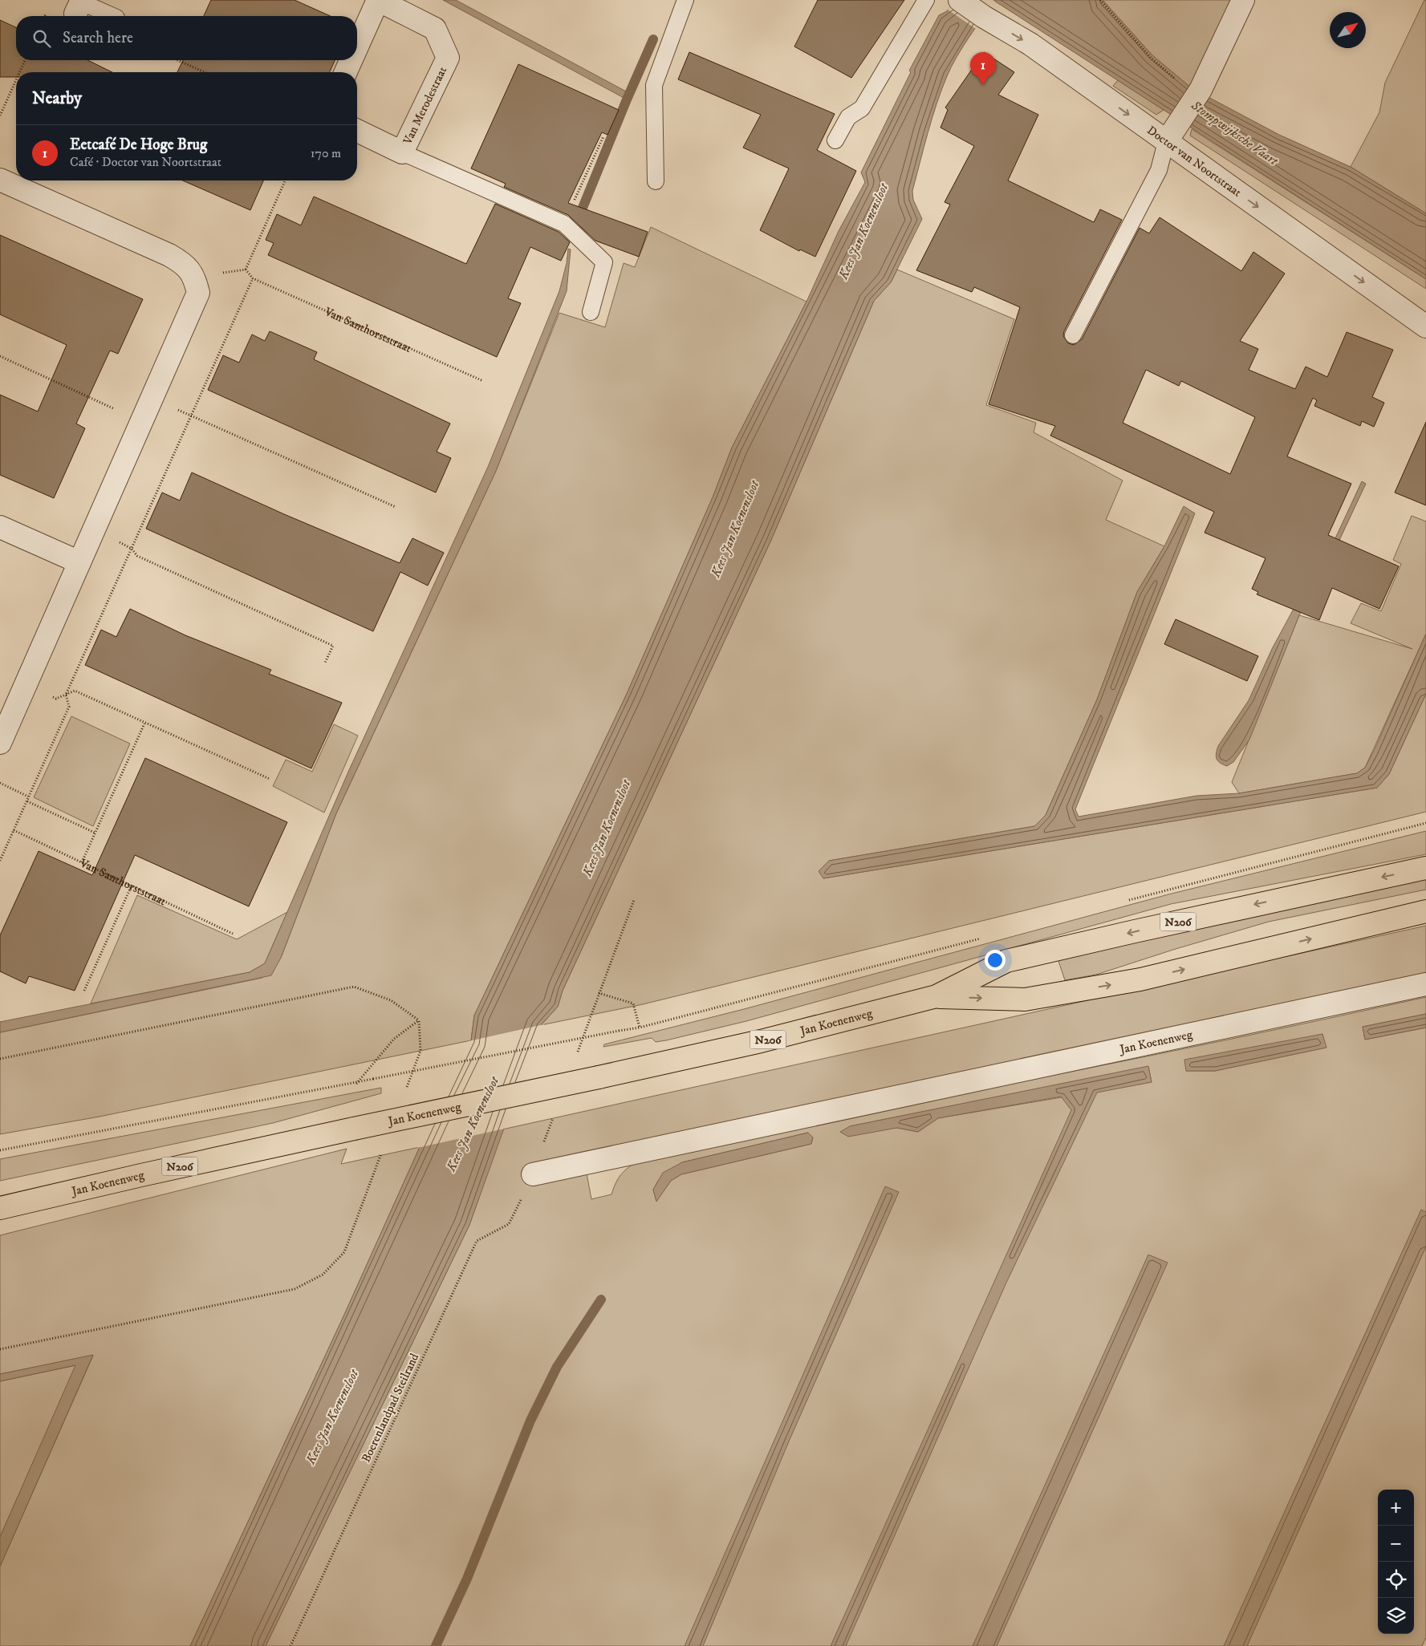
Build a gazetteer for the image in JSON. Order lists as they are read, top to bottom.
{
  "streets": {
    "main road": ["N206", "Jan Koenenweg"],
    "street": ["Van Merodestraat", "Doctor van Noortstraat"],
    "path": ["Van Santhorststraat", "Boerenlandpad Steilrand"]
  },
  "one_way": ["Doctor van Noortstraat"],
  "water": ["Stompwijksche Vaart", "Kees Jan Koenensloot"],
  "north": "top right",
  "page": {
    "search": "Search here",
    "pins": "1",
    "heading": "Nearby",
    "list": [
      {
        "mark": "1",
        "name": "Eetcafé De Hoge Brug",
        "note": "Café · Doctor van Noortstraat",
        "value": "170 m"
      }
    ],
    "map_buttons": ["+", "−"]
  }
}
